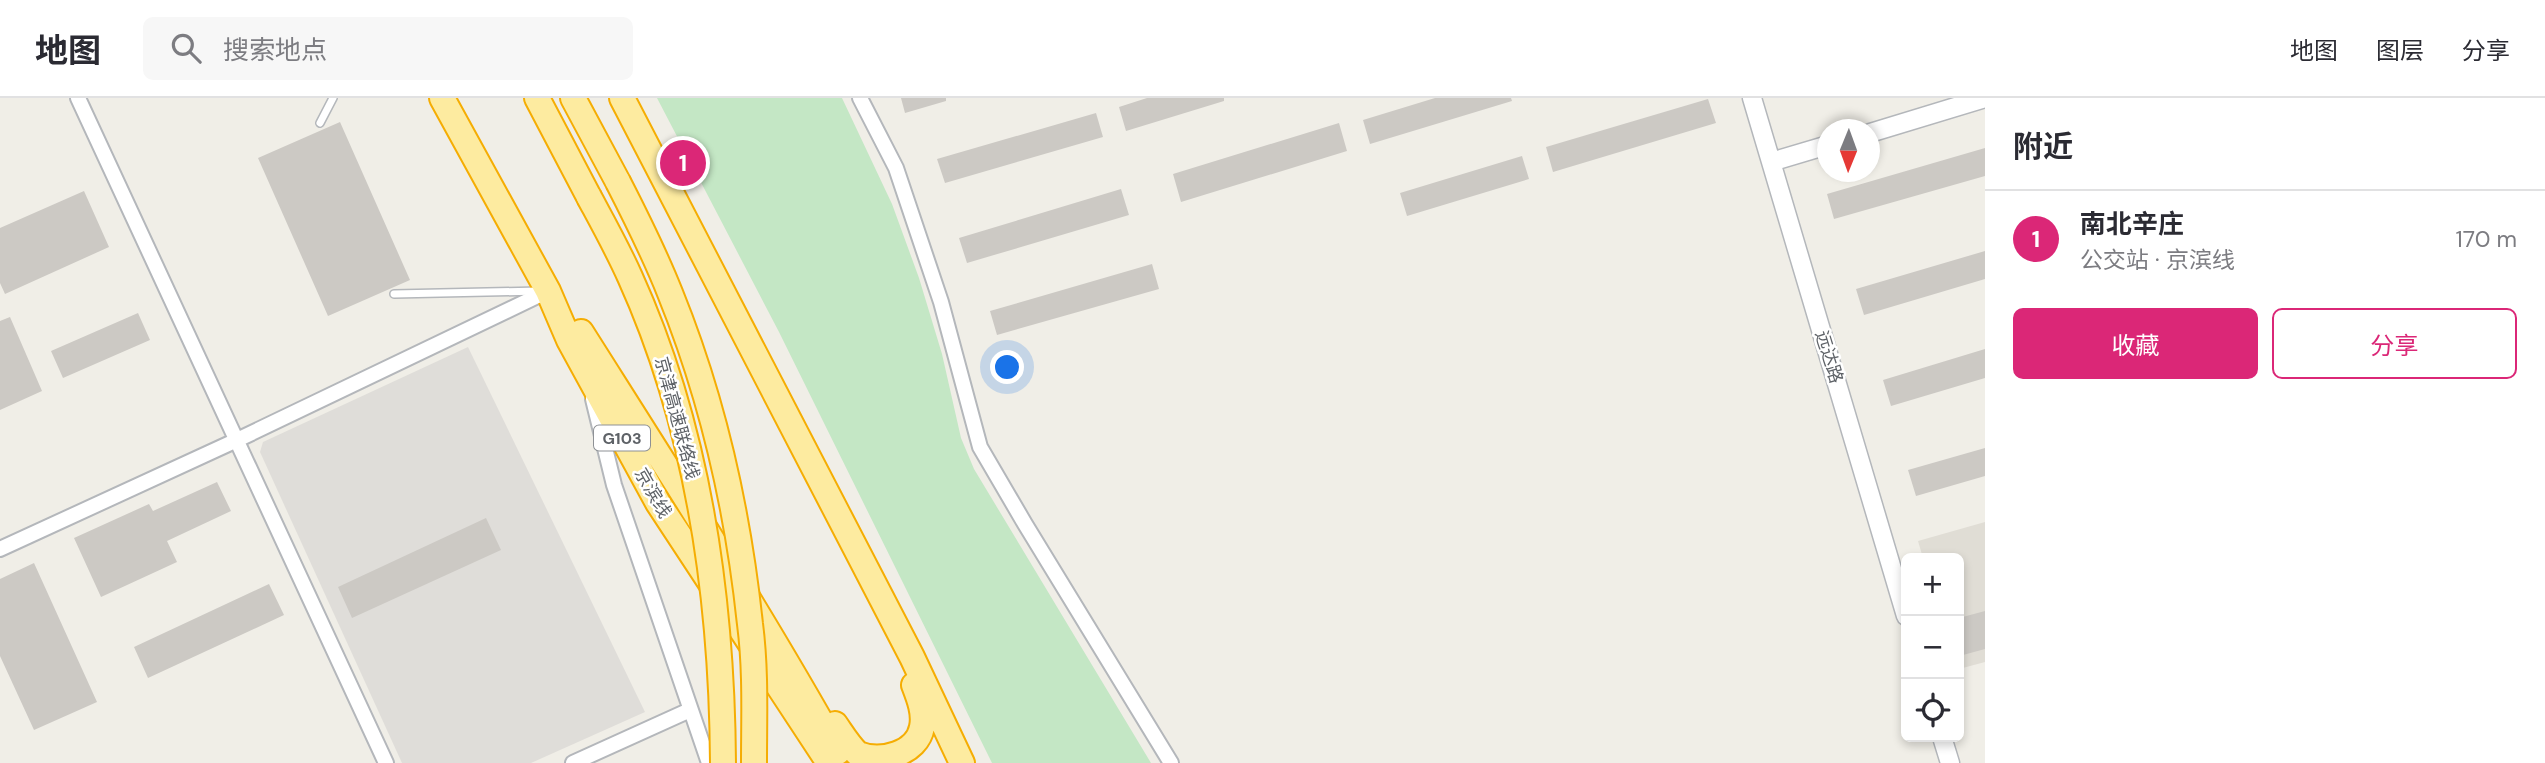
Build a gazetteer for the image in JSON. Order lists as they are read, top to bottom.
{
  "streets": {
    "highway": ["京津高速联络线", "G103", "京滨线"],
    "street": ["远达路"]
  },
  "north": "bottom",
  "page": {
    "header": "地图",
    "search": "搜索地点",
    "nav": ["地图", "图层", "分享"],
    "heading": "附近",
    "pins": "1",
    "list": [
      {
        "mark": "1",
        "name": "南北辛庄",
        "note": "公交站 · 京滨线",
        "value": "170 m"
      }
    ],
    "buttons": ["收藏", "分享"],
    "map_buttons": ["+", "−"]
  }
}
